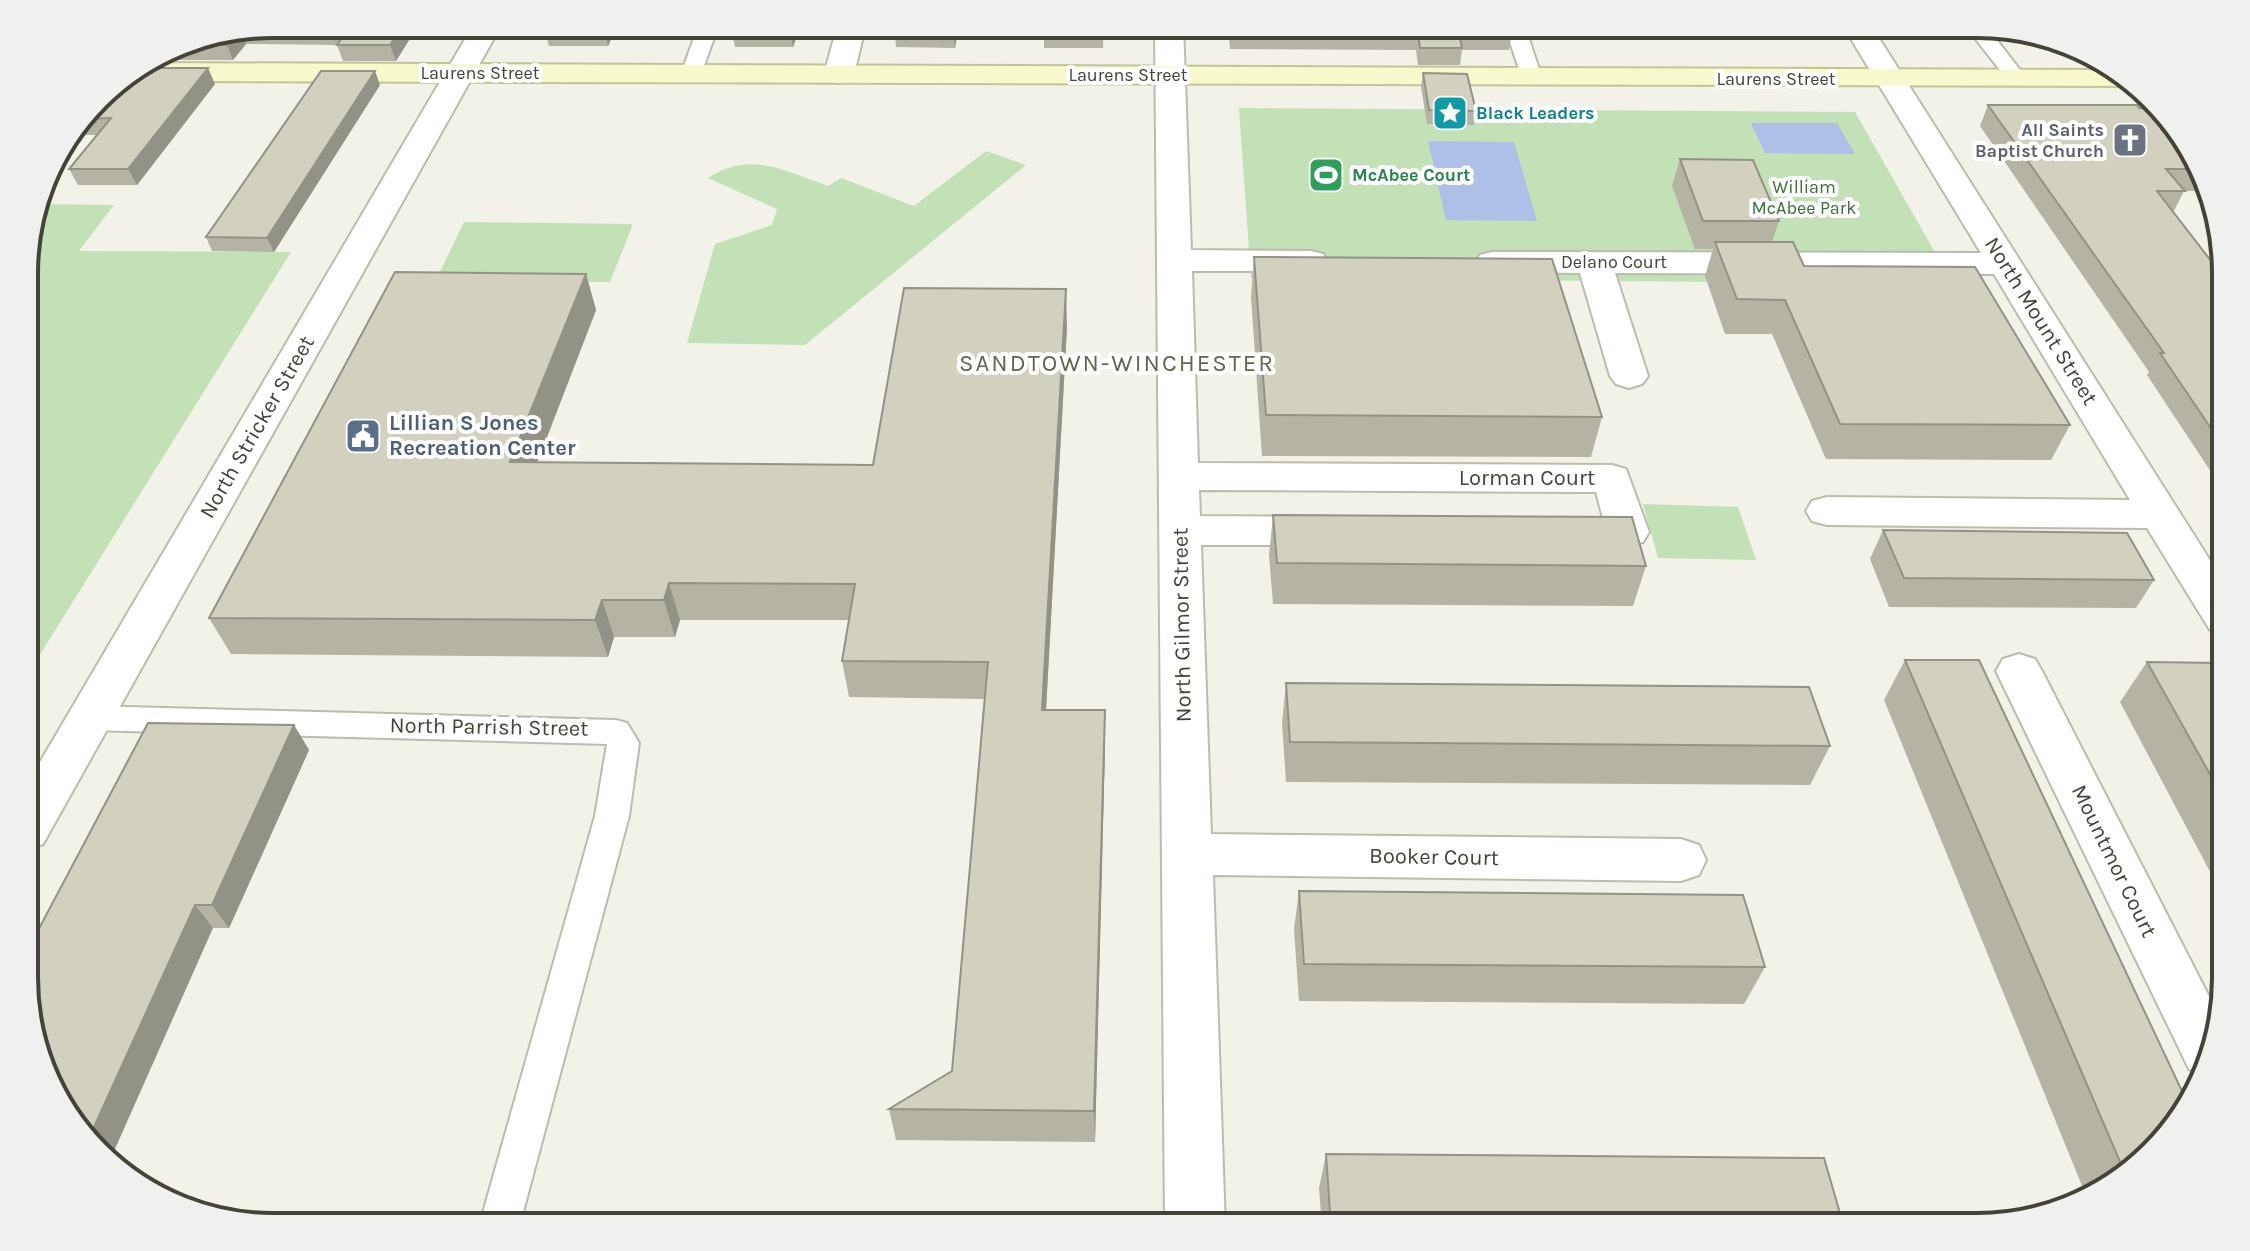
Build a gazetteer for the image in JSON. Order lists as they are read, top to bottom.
{
  "streets": {
    "street": [
      "Laurens Street",
      "Delano Court",
      "North Mount Street",
      "North Stricker Street",
      "Lorman Court",
      "North Gilmor Street",
      "Booker Court",
      "Mountmor Court"
    ],
    "lane": ["North Parrish Street"]
  },
  "crossings": [
    ["Laurens Street", "North Mount Street"],
    ["Laurens Street", "North Stricker Street"],
    ["Laurens Street", "North Gilmor Street"],
    ["Delano Court", "North Mount Street"],
    ["North Stricker Street", "North Parrish Street"],
    ["Lorman Court", "North Gilmor Street"],
    ["North Gilmor Street", "Booker Court"]
  ],
  "districts": ["SANDTOWN-WINCHESTER"],
  "parks": ["William McAbee Park"],
  "places": {
    "place": ["Black Leaders"],
    "church": ["All Saints Baptist Church"],
    "sports": ["McAbee Court"],
    "public building": ["Lillian S Jones Recreation Center"]
  }
}
